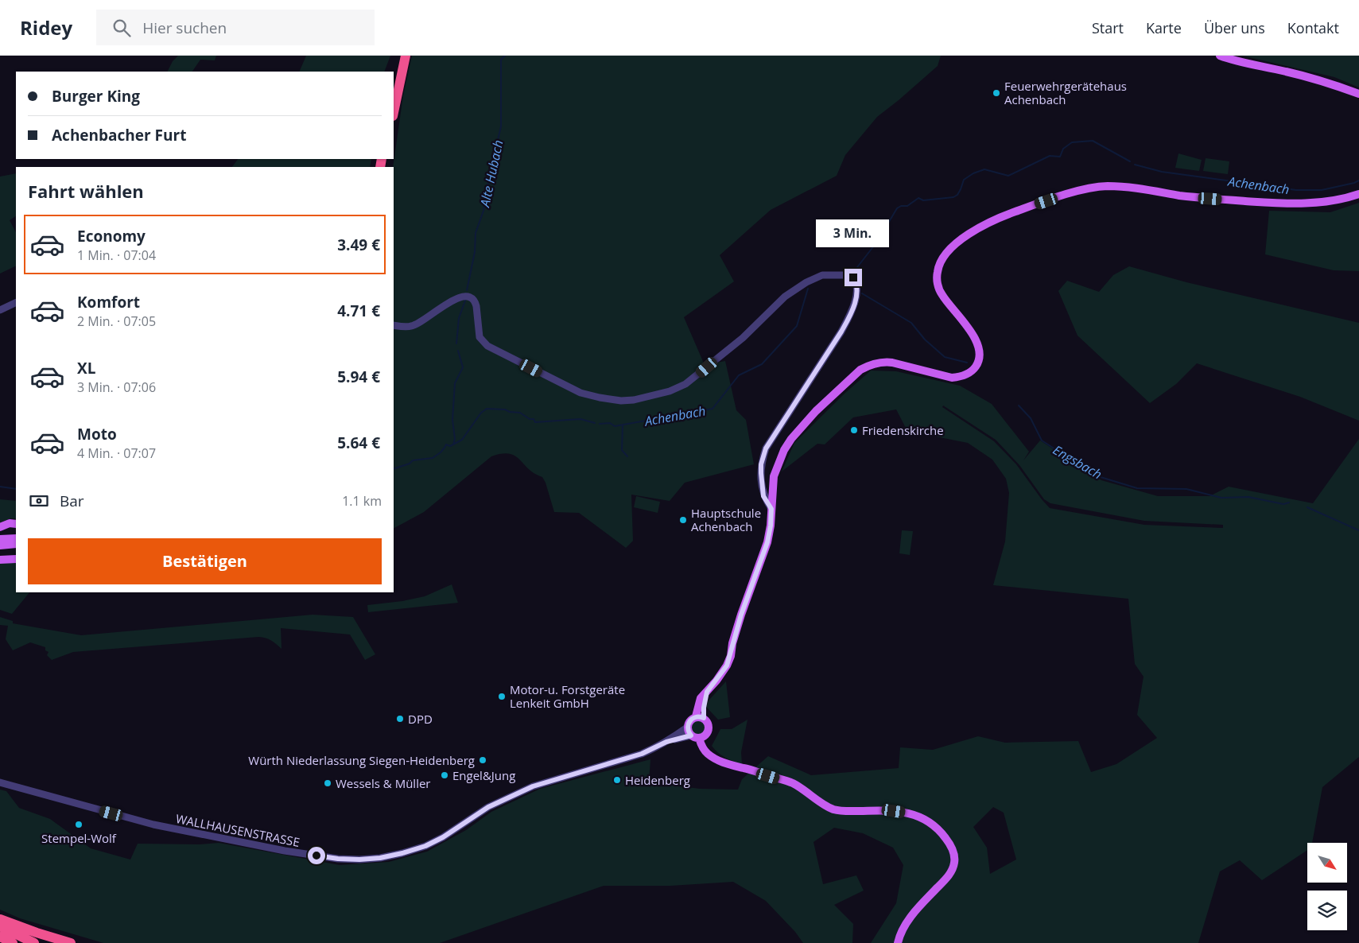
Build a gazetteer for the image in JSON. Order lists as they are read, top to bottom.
{
  "streets": {
    "street": ["WALLHAUSENSTRASSE"]
  },
  "water": ["Alte Hubach", "Achenbach", "Engsbach"],
  "places": [
    "Feuerwehrgerätehaus Achenbach",
    "Friedenskirche",
    "Hauptschule Achenbach",
    "Motor-u. Forstgeräte Lenkeit GmbH",
    "DPD",
    "Würth Niederlassung Siegen-Heidenberg",
    "Engel&Jung",
    "Heidenberg",
    "Wessels & Müller",
    "Stempel-Wolf"
  ],
  "north": "bottom right",
  "page": {
    "header": "Ridey",
    "search": "Hier suchen",
    "nav": [
      "Start",
      "Karte",
      "Über uns",
      "Kontakt"
    ],
    "banner": ["Burger King", "Achenbacher Furt"],
    "heading": "Fahrt wählen",
    "list": [
      {
        "name": "Economy",
        "note": "1 Min. · 07:04",
        "value": "3.49 €"
      },
      {
        "name": "Komfort",
        "note": "2 Min. · 07:05",
        "value": "4.71 €"
      },
      {
        "name": "XL",
        "note": "3 Min. · 07:06",
        "value": "5.94 €"
      },
      {
        "name": "Moto",
        "note": "4 Min. · 07:07",
        "value": "5.64 €"
      }
    ],
    "bubble": "3 Min.",
    "pay": ["Bar", "1.1 km"],
    "buttons": "Bestätigen"
  }
}
